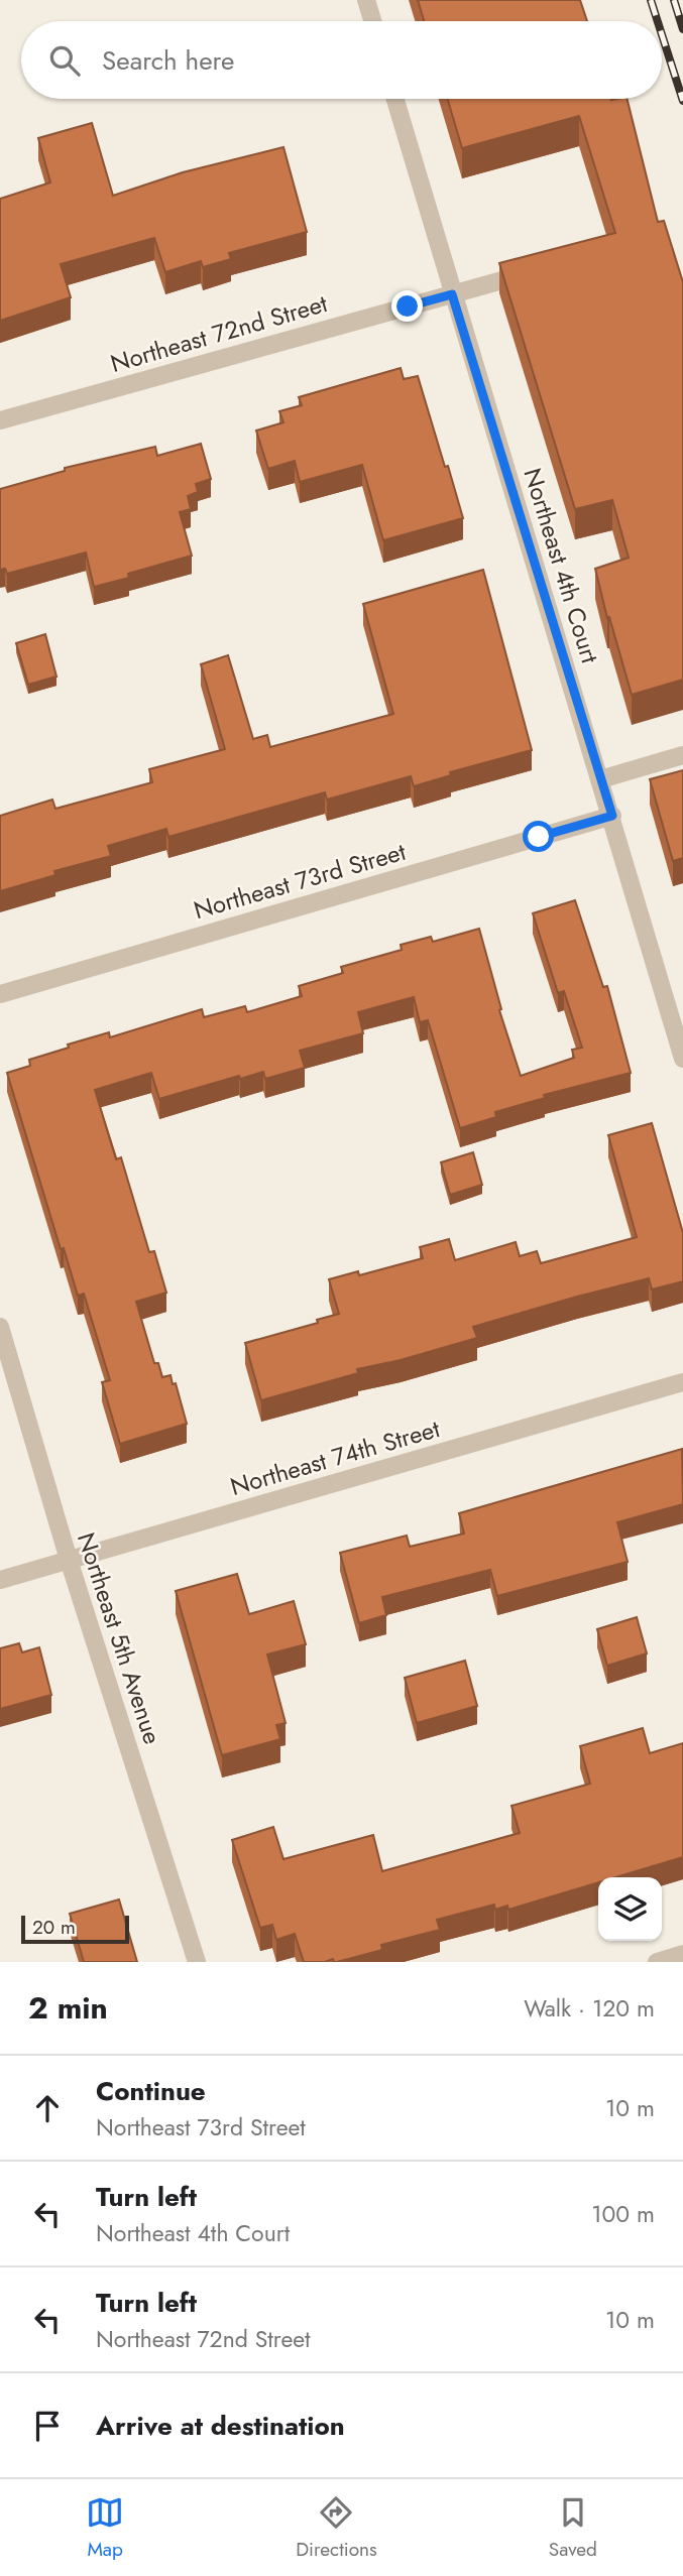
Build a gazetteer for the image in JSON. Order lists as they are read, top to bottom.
{
  "streets": {
    "street": [
      "Northeast 72nd Street",
      "Northeast 4th Court",
      "Northeast 73rd Street",
      "Northeast 74th Street",
      "Northeast 5th Avenue"
    ]
  },
  "crossings": [
    ["Northeast 72nd Street", "Northeast 4th Court"],
    ["Northeast 4th Court", "Northeast 73rd Street"],
    ["Northeast 74th Street", "Northeast 5th Avenue"]
  ],
  "scale_bar": "20 m",
  "page": {
    "search": "Search here",
    "scale": "20 m",
    "heading": ["2 min", "Walk · 120 m"],
    "list": [
      ["Continue", "Northeast 73rd Street", "10 m"],
      ["Turn left", "Northeast 4th Court", "100 m"],
      ["Turn left", "Northeast 72nd Street", "10 m"],
      "Arrive at destination"
    ],
    "nav": ["Map", "Directions", "Saved"]
  }
}
